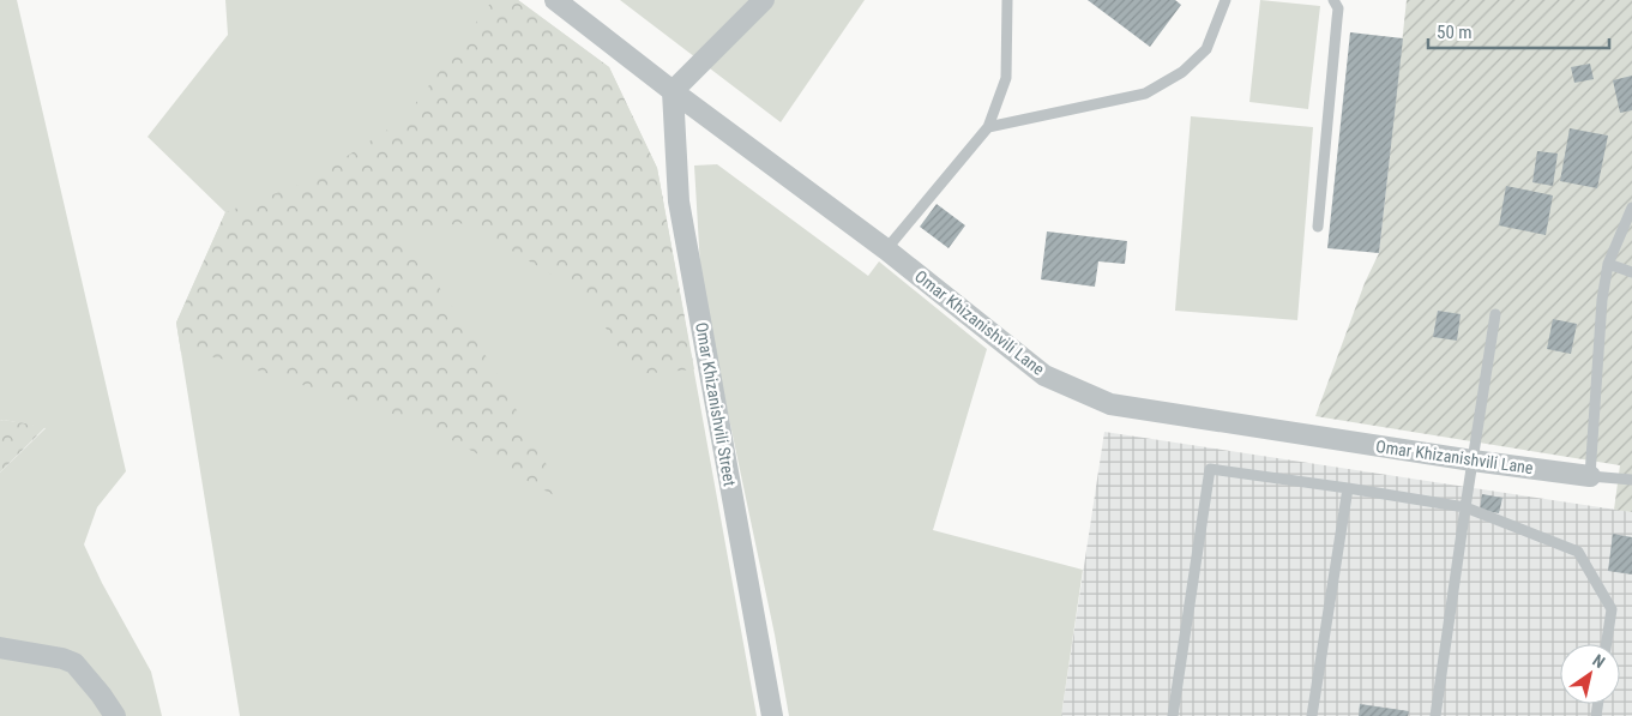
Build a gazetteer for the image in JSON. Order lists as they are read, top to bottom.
{
  "streets": {
    "street": ["Omar Khizanishvili Lane", "Omar Khizanishvili Street"]
  },
  "crossings": [
    ["Omar Khizanishvili Lane", "Omar Khizanishvili Street"]
  ],
  "scale_bar": "50 m",
  "north": "top right"
}
